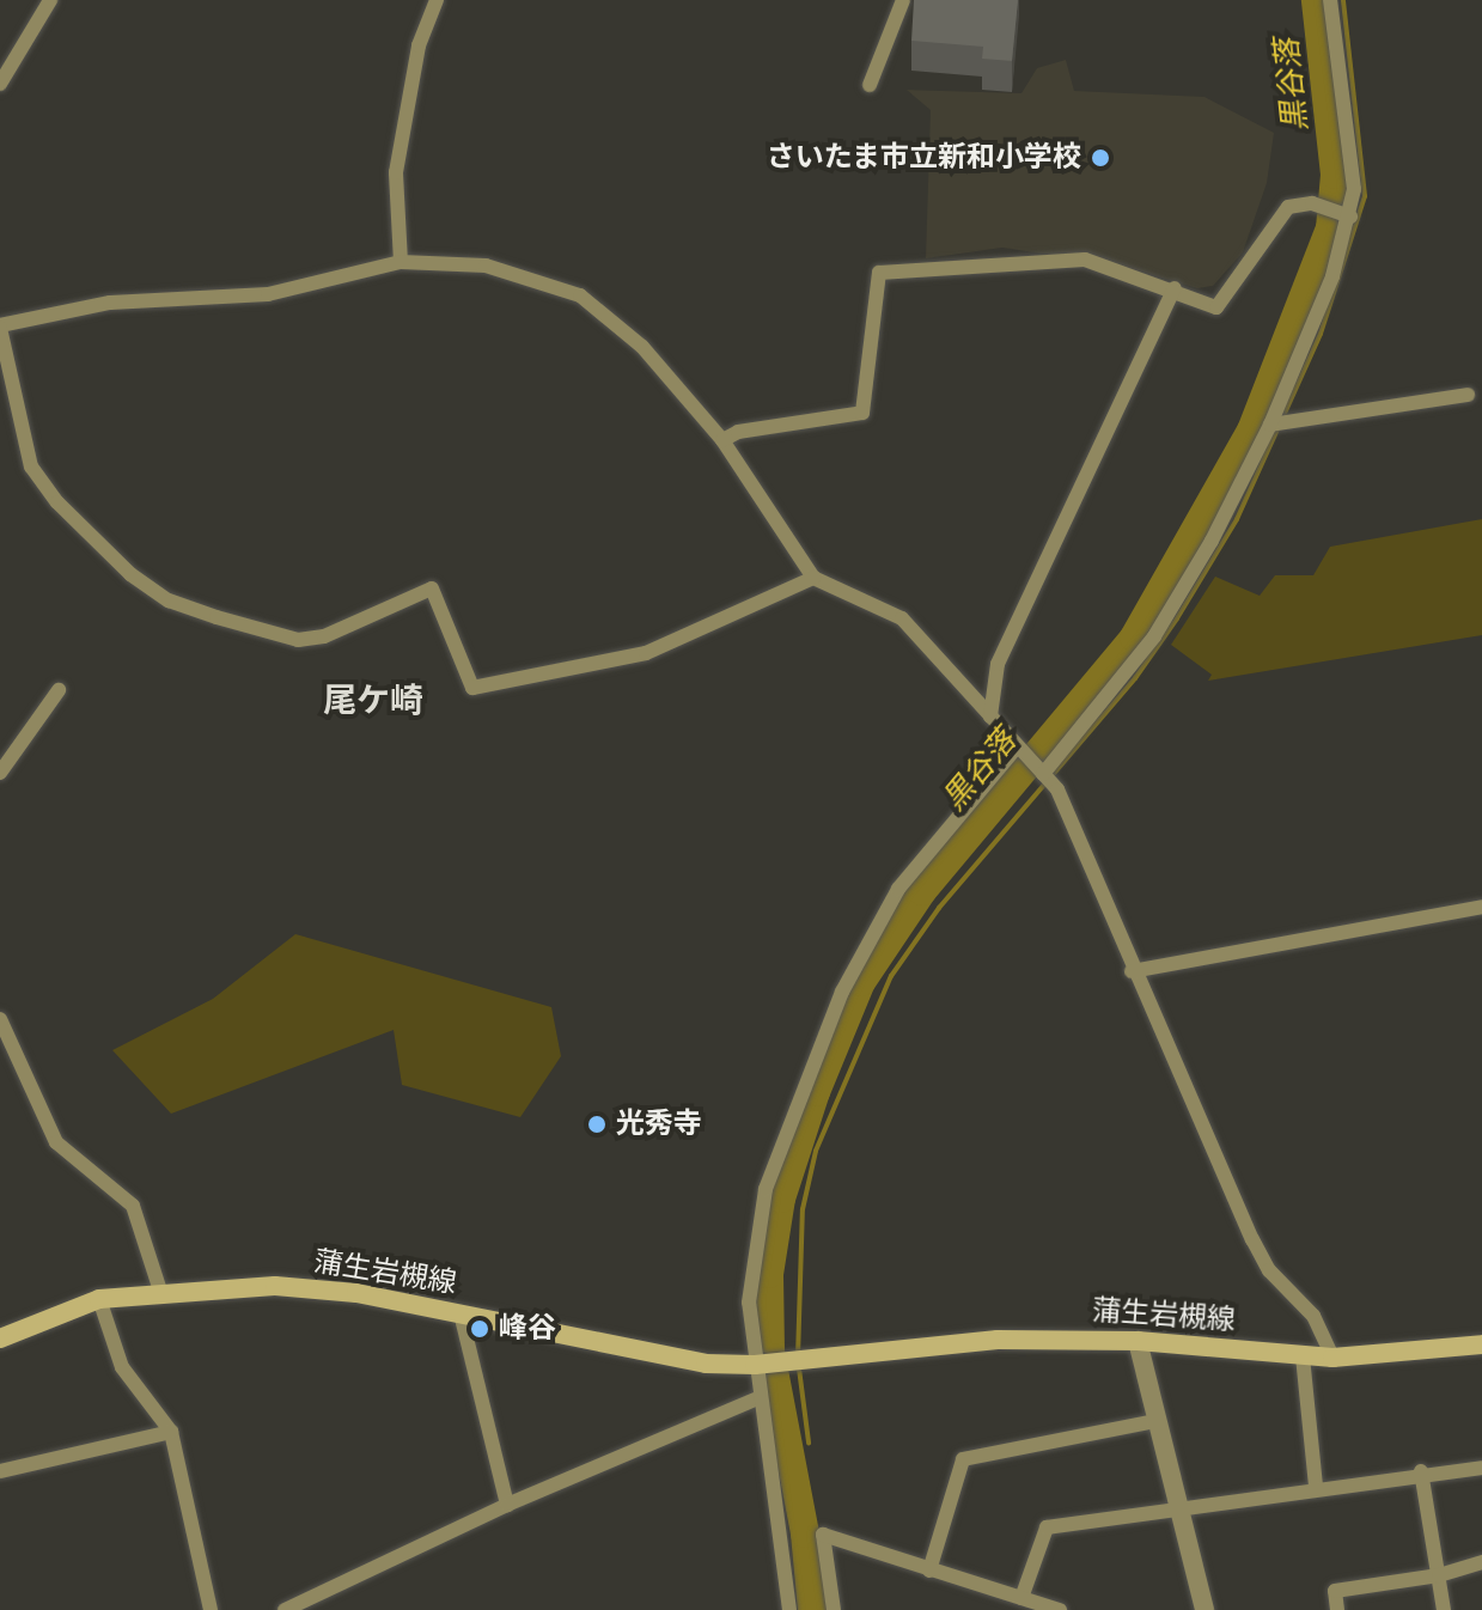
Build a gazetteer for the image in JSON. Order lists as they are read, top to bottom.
{
  "streets": {
    "main road": ["蒲生岩槻線"]
  },
  "districts": ["尾ケ崎"],
  "water": ["黒谷落"],
  "places": ["さいたま市立新和小学校", "光秀寺", "峰谷"]
}
